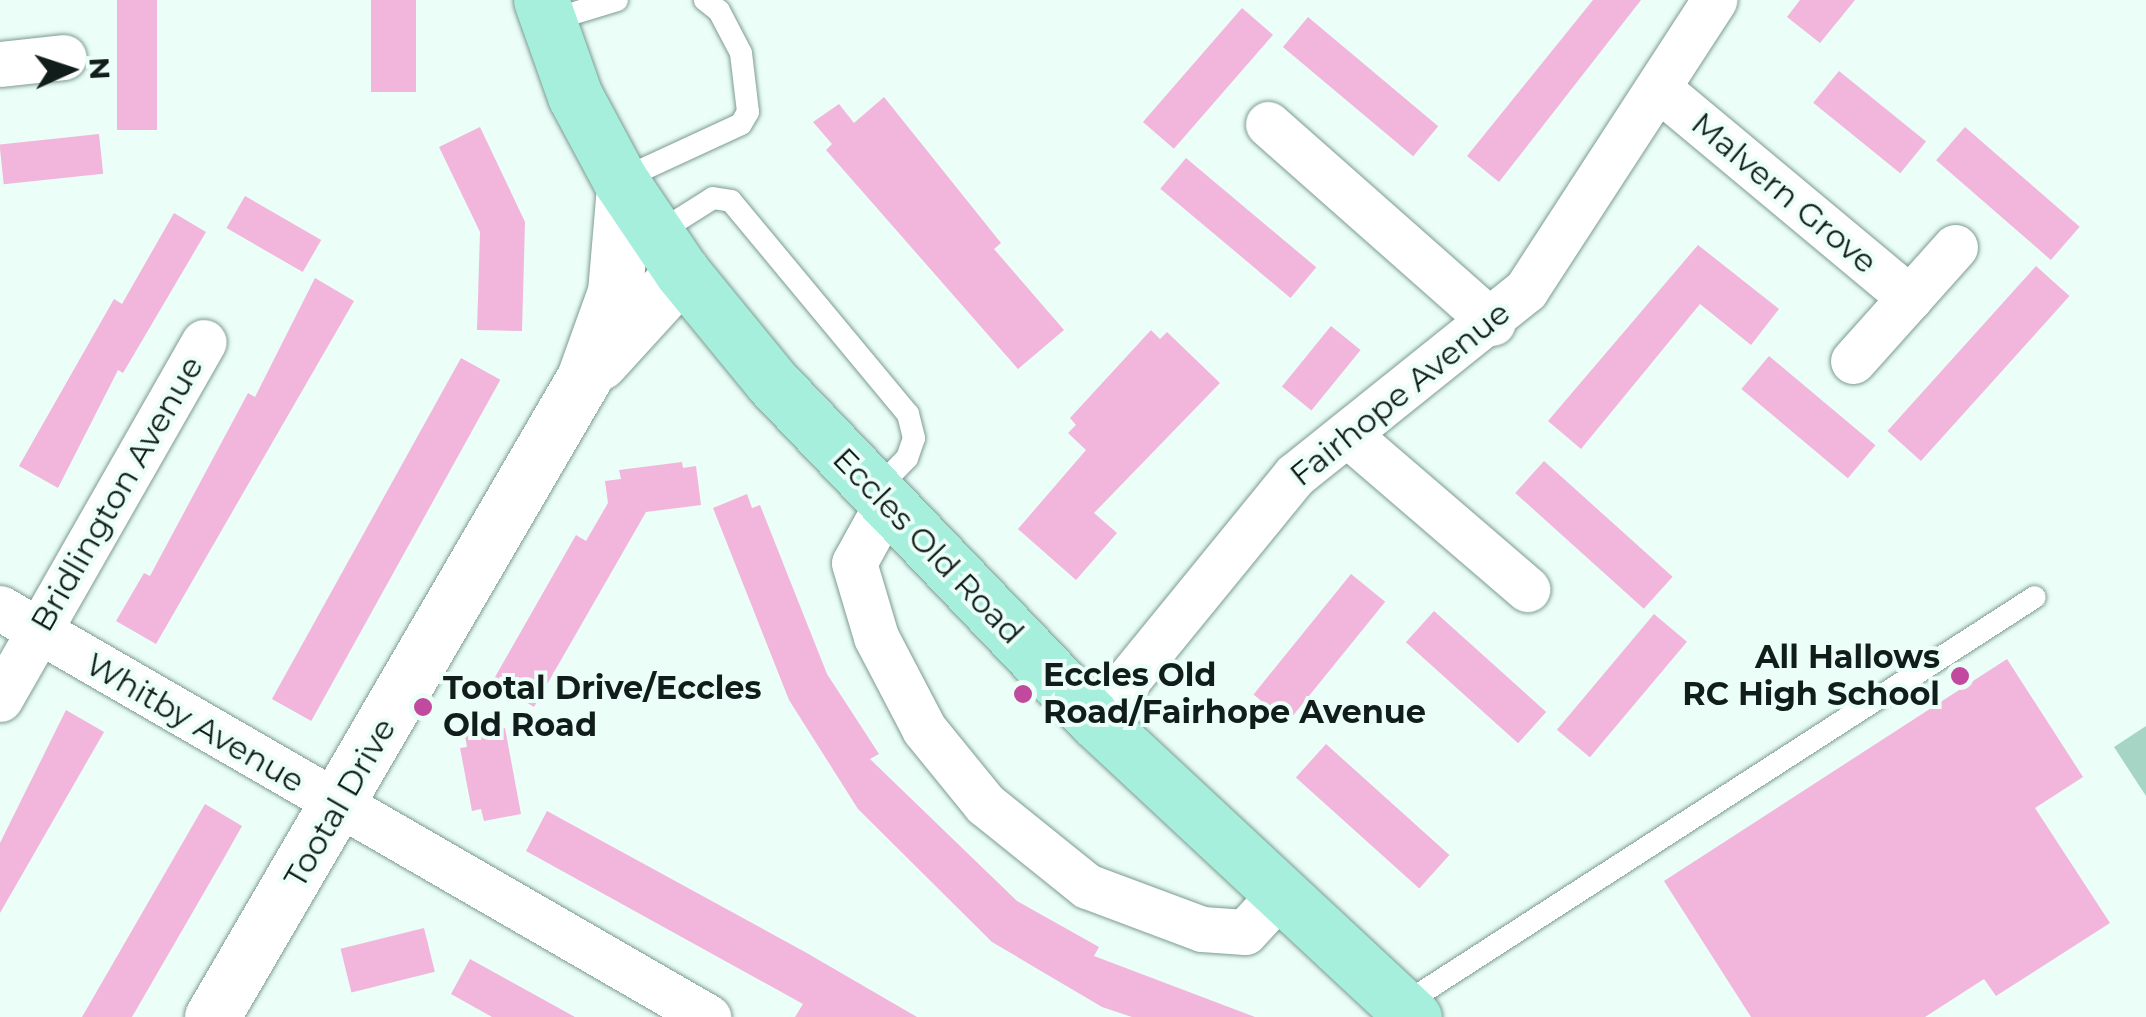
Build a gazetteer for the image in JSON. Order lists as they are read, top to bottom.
{
  "streets": {
    "main road": ["Eccles Old Road"],
    "street": [
      "Malvern Grove",
      "Fairhope Avenue",
      "Bridlington Avenue",
      "Whitby Avenue",
      "Tootal Drive"
    ]
  },
  "crossings": [
    ["Malvern Grove", "Fairhope Avenue"],
    ["Fairhope Avenue", "Eccles Old Road"],
    ["Bridlington Avenue", "Whitby Avenue"],
    ["Eccles Old Road", "Tootal Drive"],
    ["Whitby Avenue", "Tootal Drive"]
  ],
  "places": ["All Hallows RC High School", "Eccles Old Road/Fairhope Avenue", "Tootal Drive/Eccles Old Road"],
  "north": "right"
}
